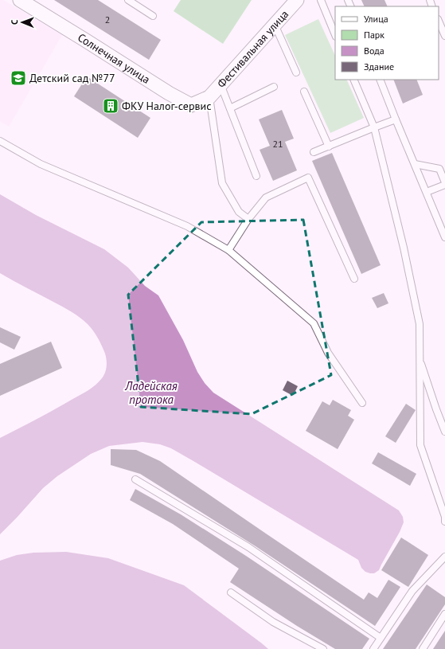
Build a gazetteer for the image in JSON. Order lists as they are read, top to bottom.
{
  "streets": {
    "street": ["Фестивальная улица", "Солнечная улица"]
  },
  "crossings": [
    ["Фестивальная улица", "Солнечная улица"]
  ],
  "water": ["Ладейская протока"],
  "places": {
    "school or university": ["Детский сад №77"],
    "building": ["ФКУ Налог-сервис"]
  },
  "house_numbers": ["2", "21"],
  "legend": [
    "Улица",
    "Парк",
    "Вода",
    "Здание"
  ],
  "north": "left"
}
